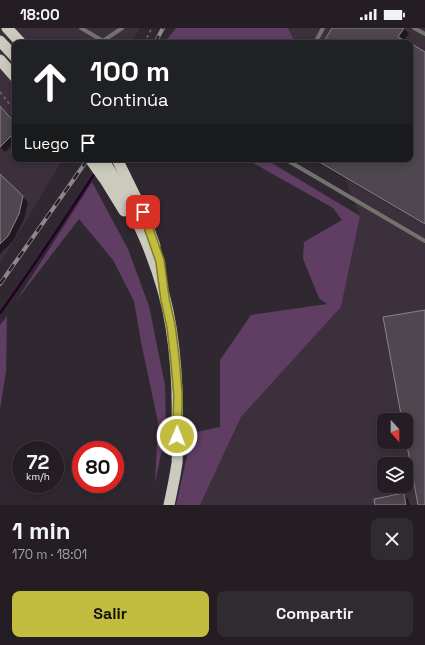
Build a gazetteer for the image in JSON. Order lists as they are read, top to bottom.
{
  "north": "bottom",
  "page": {
    "status": "18:00",
    "turn": ["100 m", "Continúa"],
    "then": "Luego",
    "speed": "72 km/h",
    "limit": "80",
    "heading": ["1 min", "170 m · 18:01"],
    "buttons": ["Salir", "Compartir"]
  }
}
